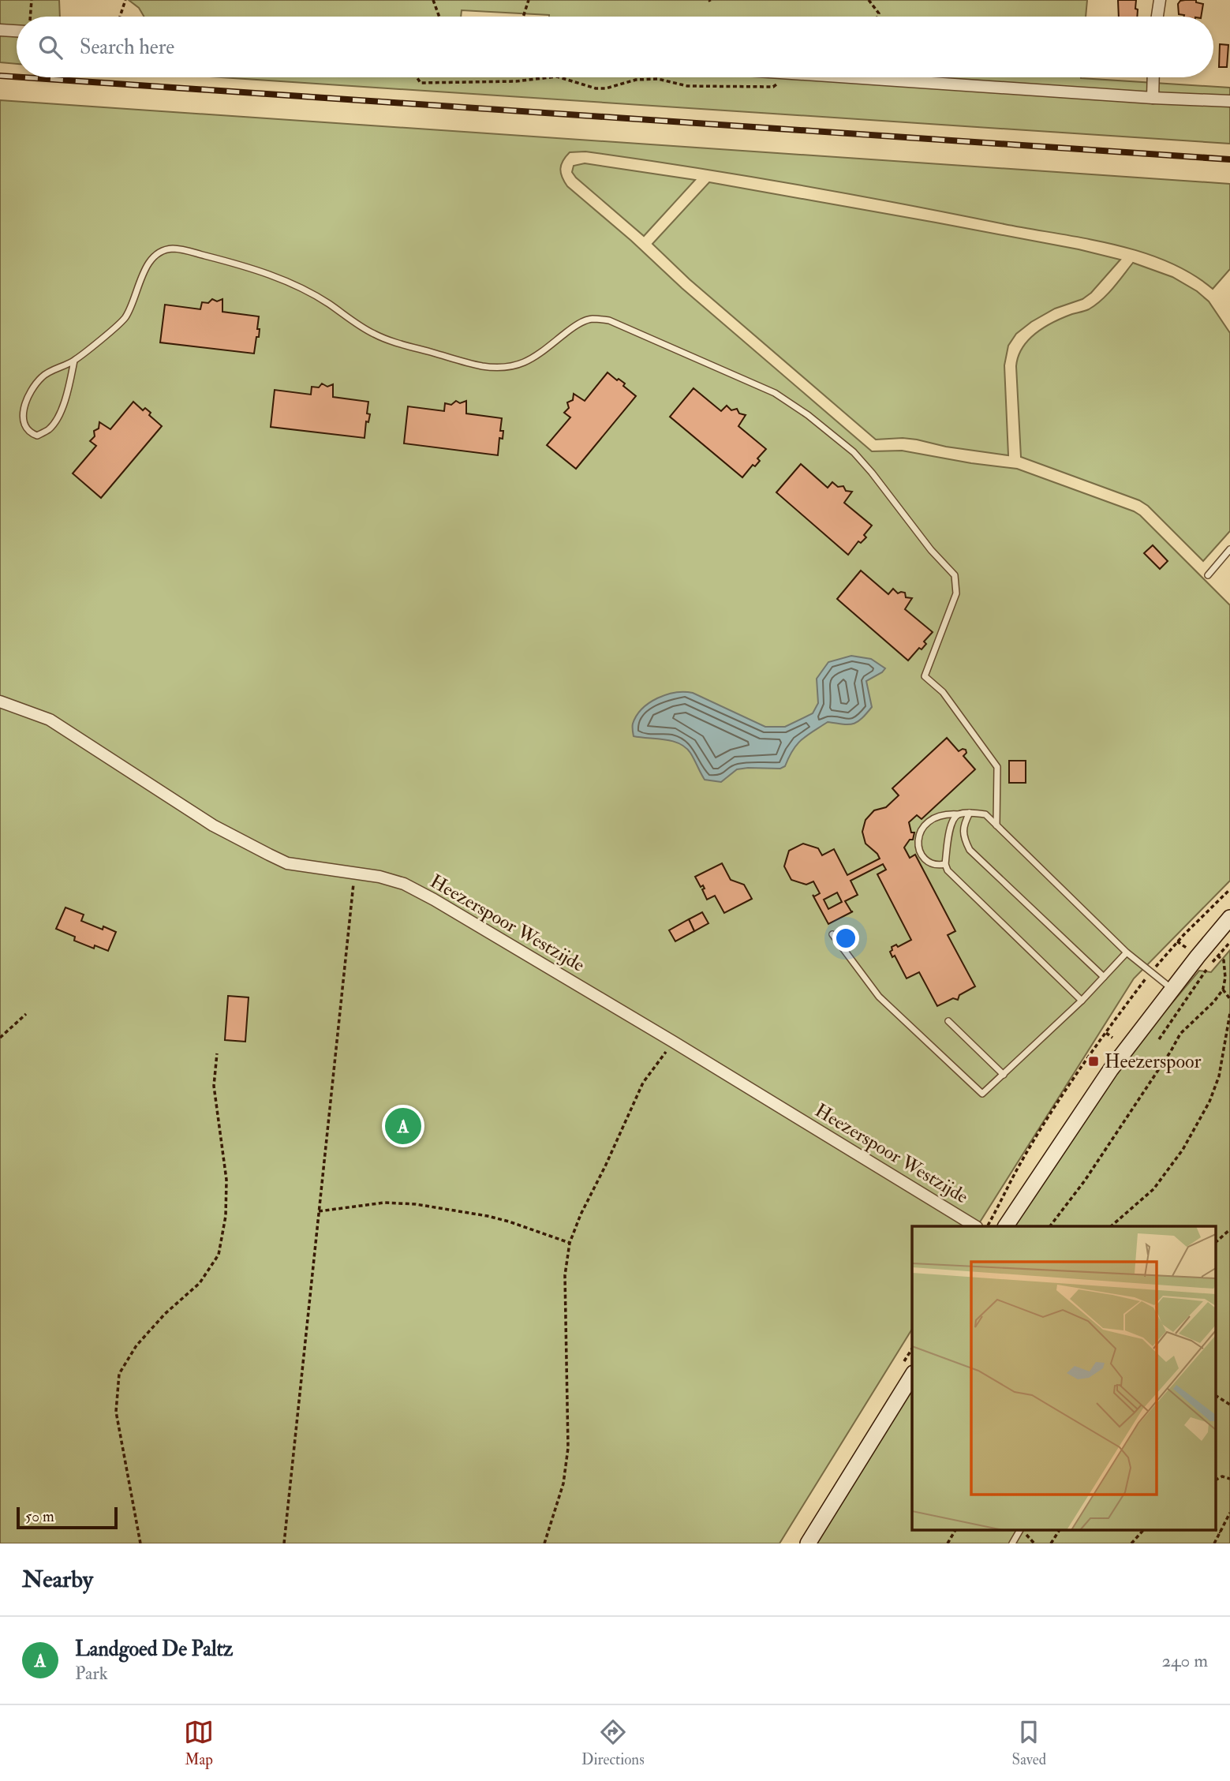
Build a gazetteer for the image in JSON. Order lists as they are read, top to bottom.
{
  "streets": {
    "street": ["Heezerspoor Westzijde"]
  },
  "places": {
    "transit": ["Heezerspoor"]
  },
  "scale_bar": "50 m",
  "page": {
    "search": "Search here",
    "pins": "A",
    "scale": "50 m",
    "heading": "Nearby",
    "list": [
      {
        "mark": "A",
        "name": "Landgoed De Paltz",
        "note": "Park",
        "value": "240 m"
      }
    ],
    "nav": ["Map", "Directions", "Saved"]
  }
}
